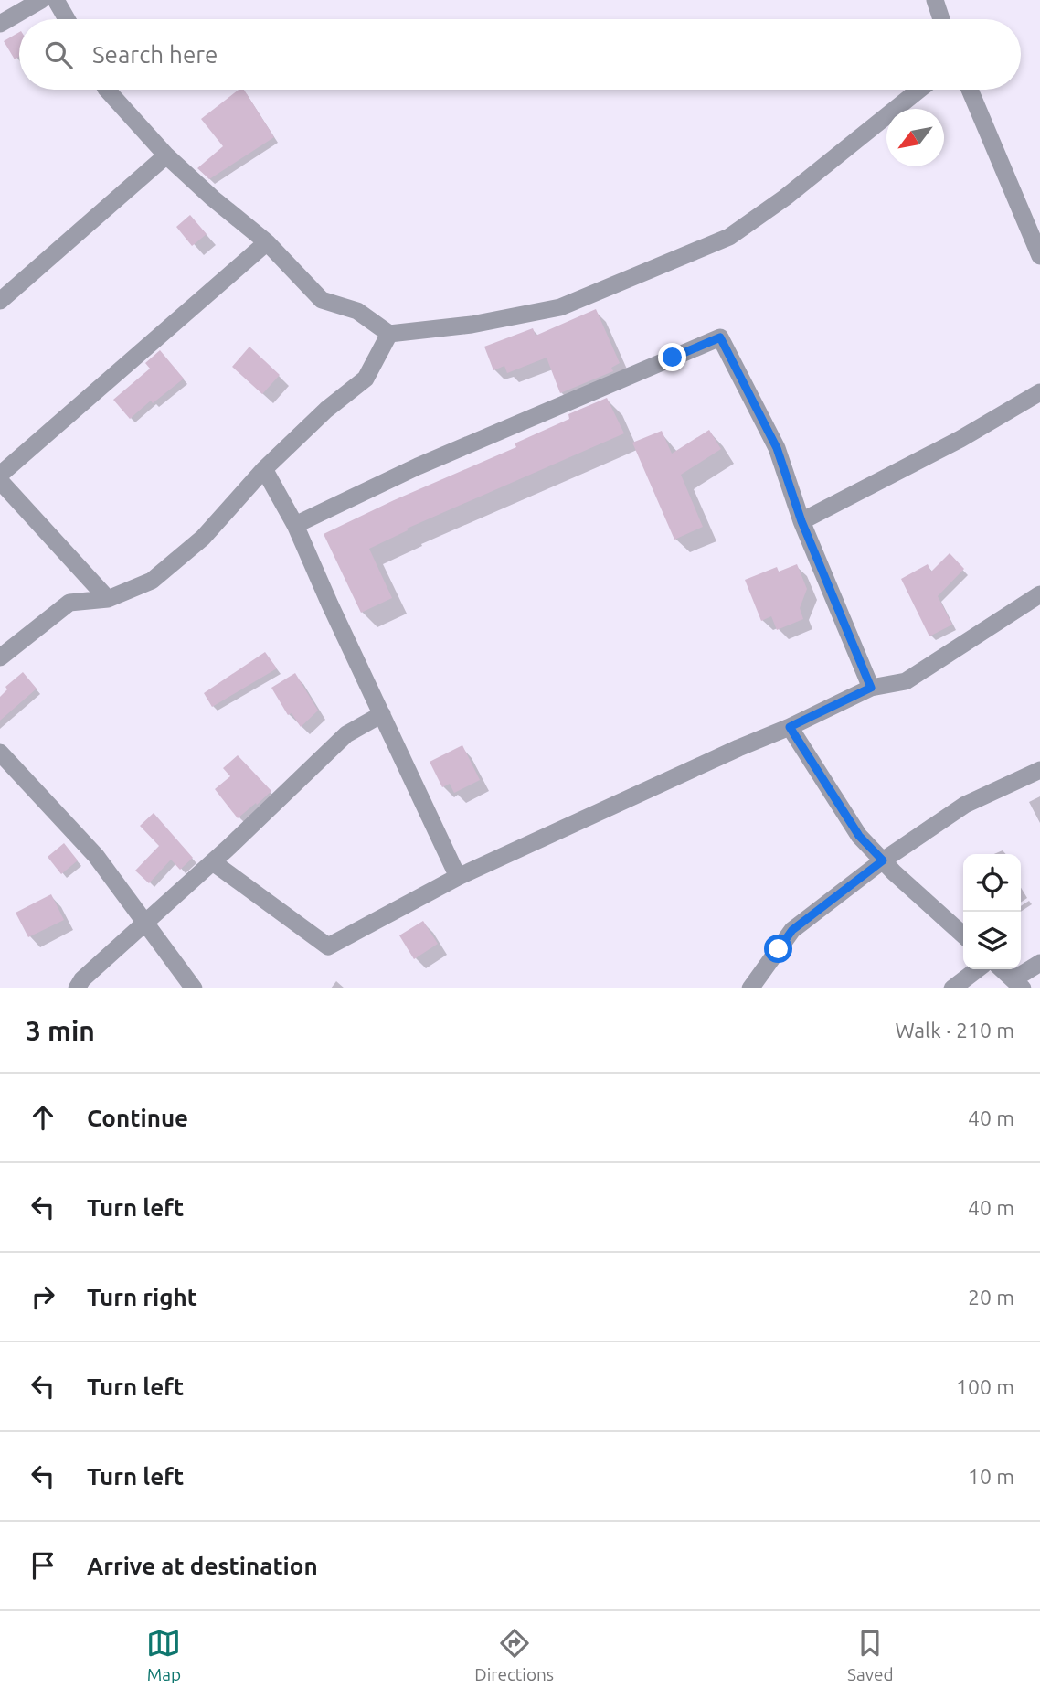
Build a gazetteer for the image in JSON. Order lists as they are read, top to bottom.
{
  "north": "bottom left",
  "page": {
    "search": "Search here",
    "heading": ["3 min", "Walk · 210 m"],
    "list": [
      ["Continue", "40 m"],
      ["Turn left", "40 m"],
      ["Turn right", "20 m"],
      ["Turn left", "100 m"],
      ["Turn left", "10 m"],
      "Arrive at destination"
    ],
    "nav": ["Map", "Directions", "Saved"]
  }
}
